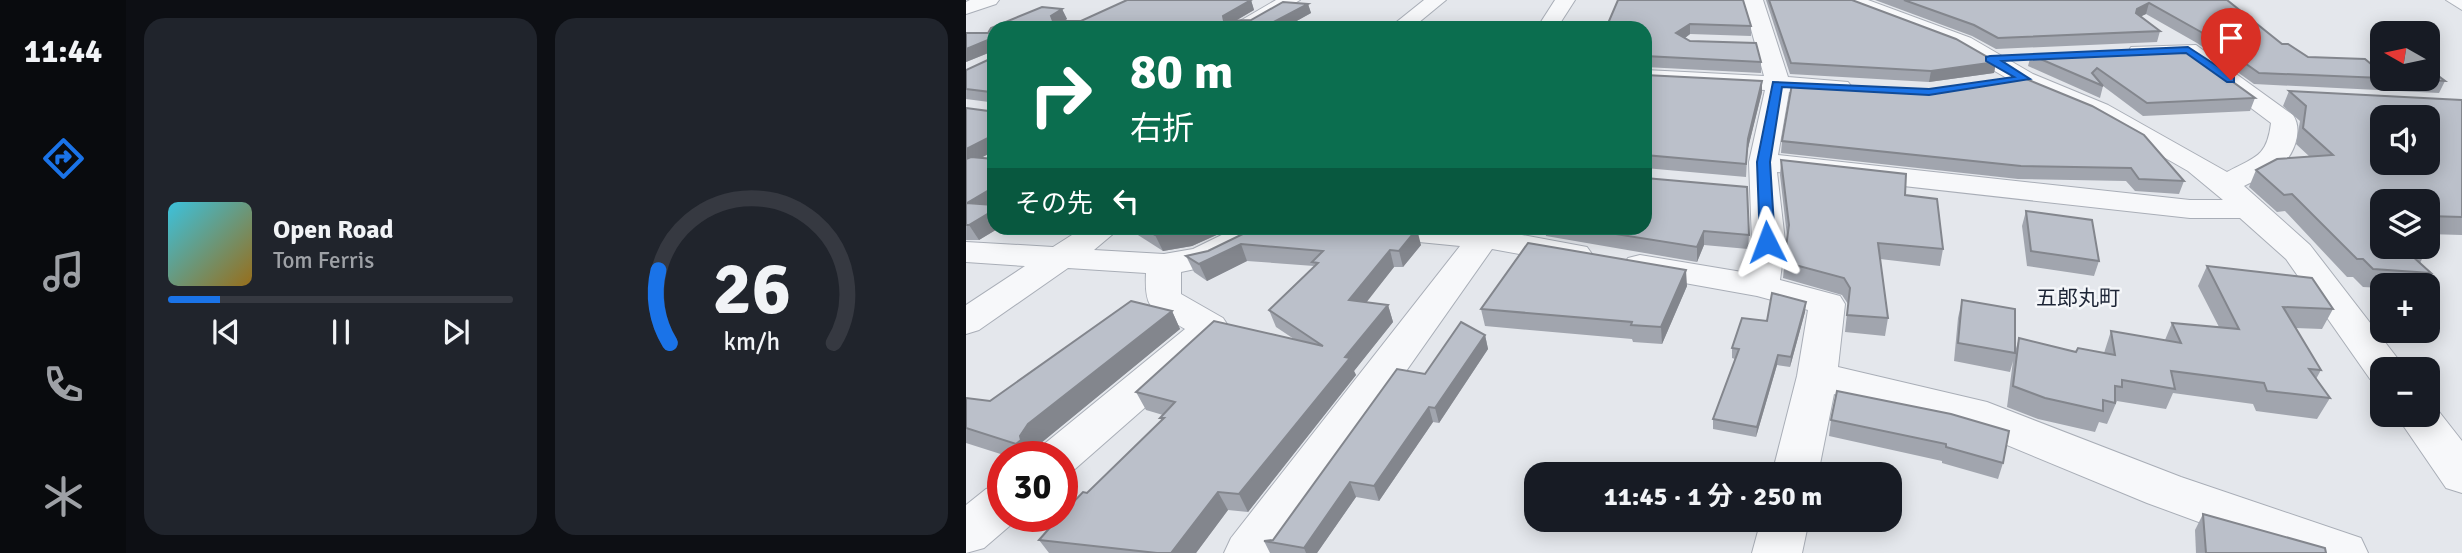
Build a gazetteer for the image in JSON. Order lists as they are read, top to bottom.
{
  "districts": ["五郎丸町"],
  "north": "left",
  "page": {
    "tabs": "11:44",
    "map_buttons": ["+", "−"],
    "turn": ["80 m", "右折"],
    "then": "その先",
    "song": ["Open Road", "Tom Ferris"],
    "limit": "30",
    "trip": "11:45 · 1 分 · 250 m",
    "gauge": ["26", "km/h"]
  }
}
